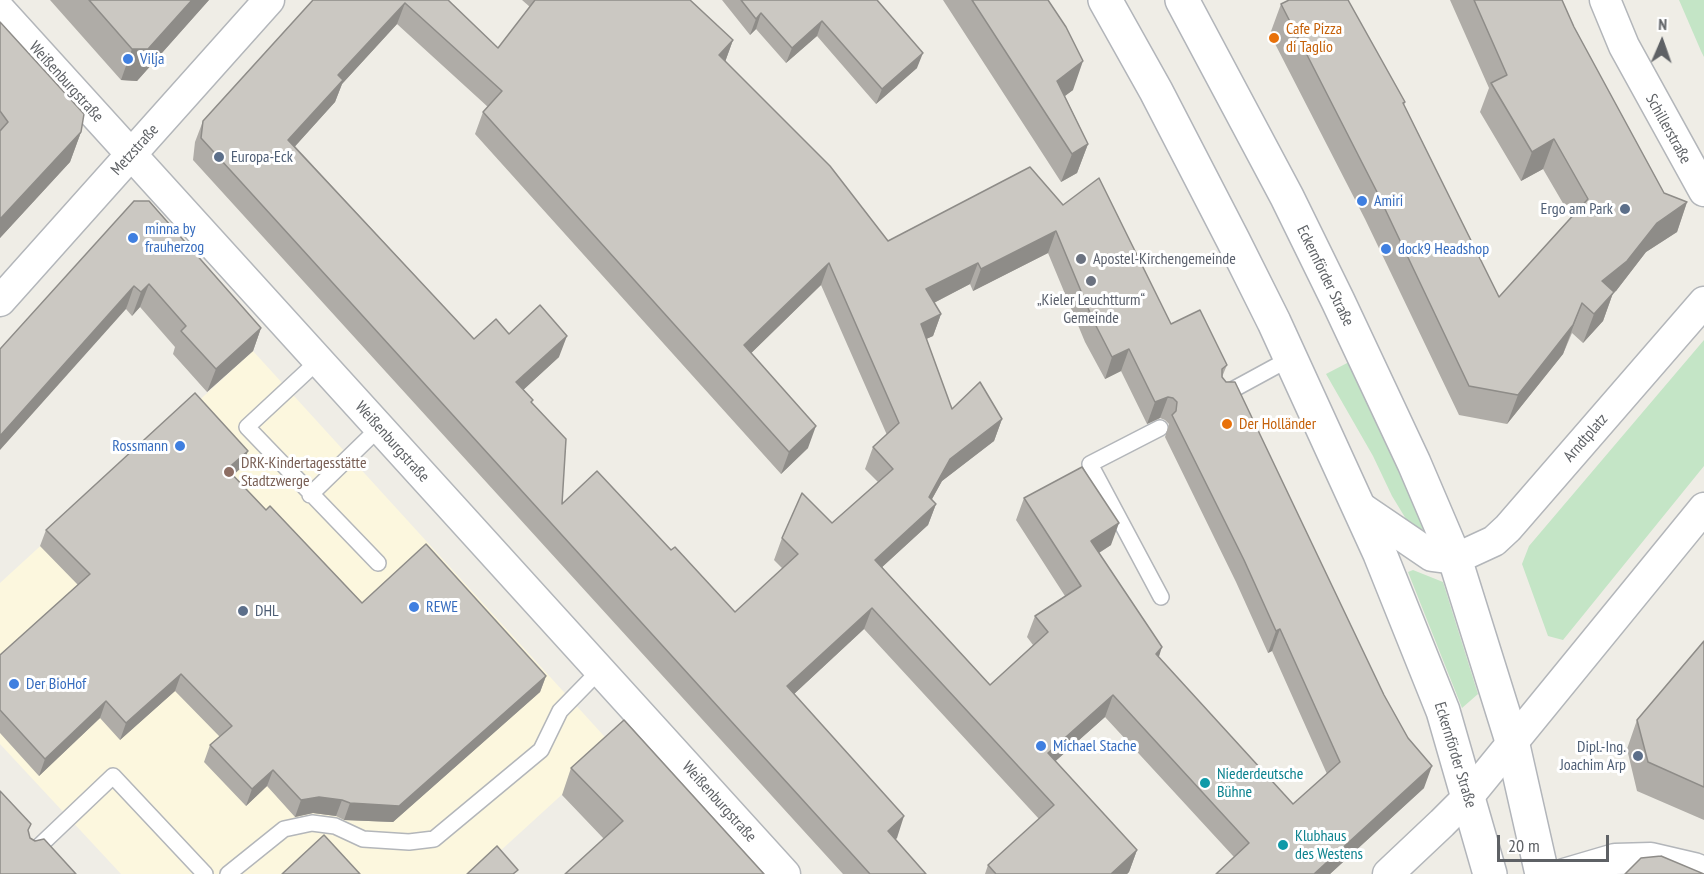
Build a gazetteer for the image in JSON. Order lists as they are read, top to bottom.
{
  "streets": {
    "main road": ["Eckernförder Straße"],
    "street": [
      "Weißenburgstraße",
      "Schillerstraße",
      "Metzstraße",
      "Arndtplatz"
    ]
  },
  "crossings": [
    ["Weißenburgstraße", "Metzstraße"],
    ["Eckernförder Straße", "Arndtplatz"]
  ],
  "places": [
    "Cafe Pizza di Taglio",
    "Vilja",
    "Europa-Eck",
    "Amiri",
    "Ergo am Park",
    "minna by frauherzog",
    "dock9 Headshop",
    "Apostel-Kirchengemeinde",
    "„Kieler Leuchtturm“ Gemeinde",
    "Der Holländer",
    "Rossmann",
    "DRK-Kindertagesstätte Stadtzwerge",
    "REWE",
    "DHL",
    "Der BioHof",
    "Michael Stache",
    "Dipl.-Ing. Joachim Arp",
    "Niederdeutsche Bühne",
    "Klubhaus des Westens"
  ],
  "scale_bar": "20 m",
  "north": "top"
}
